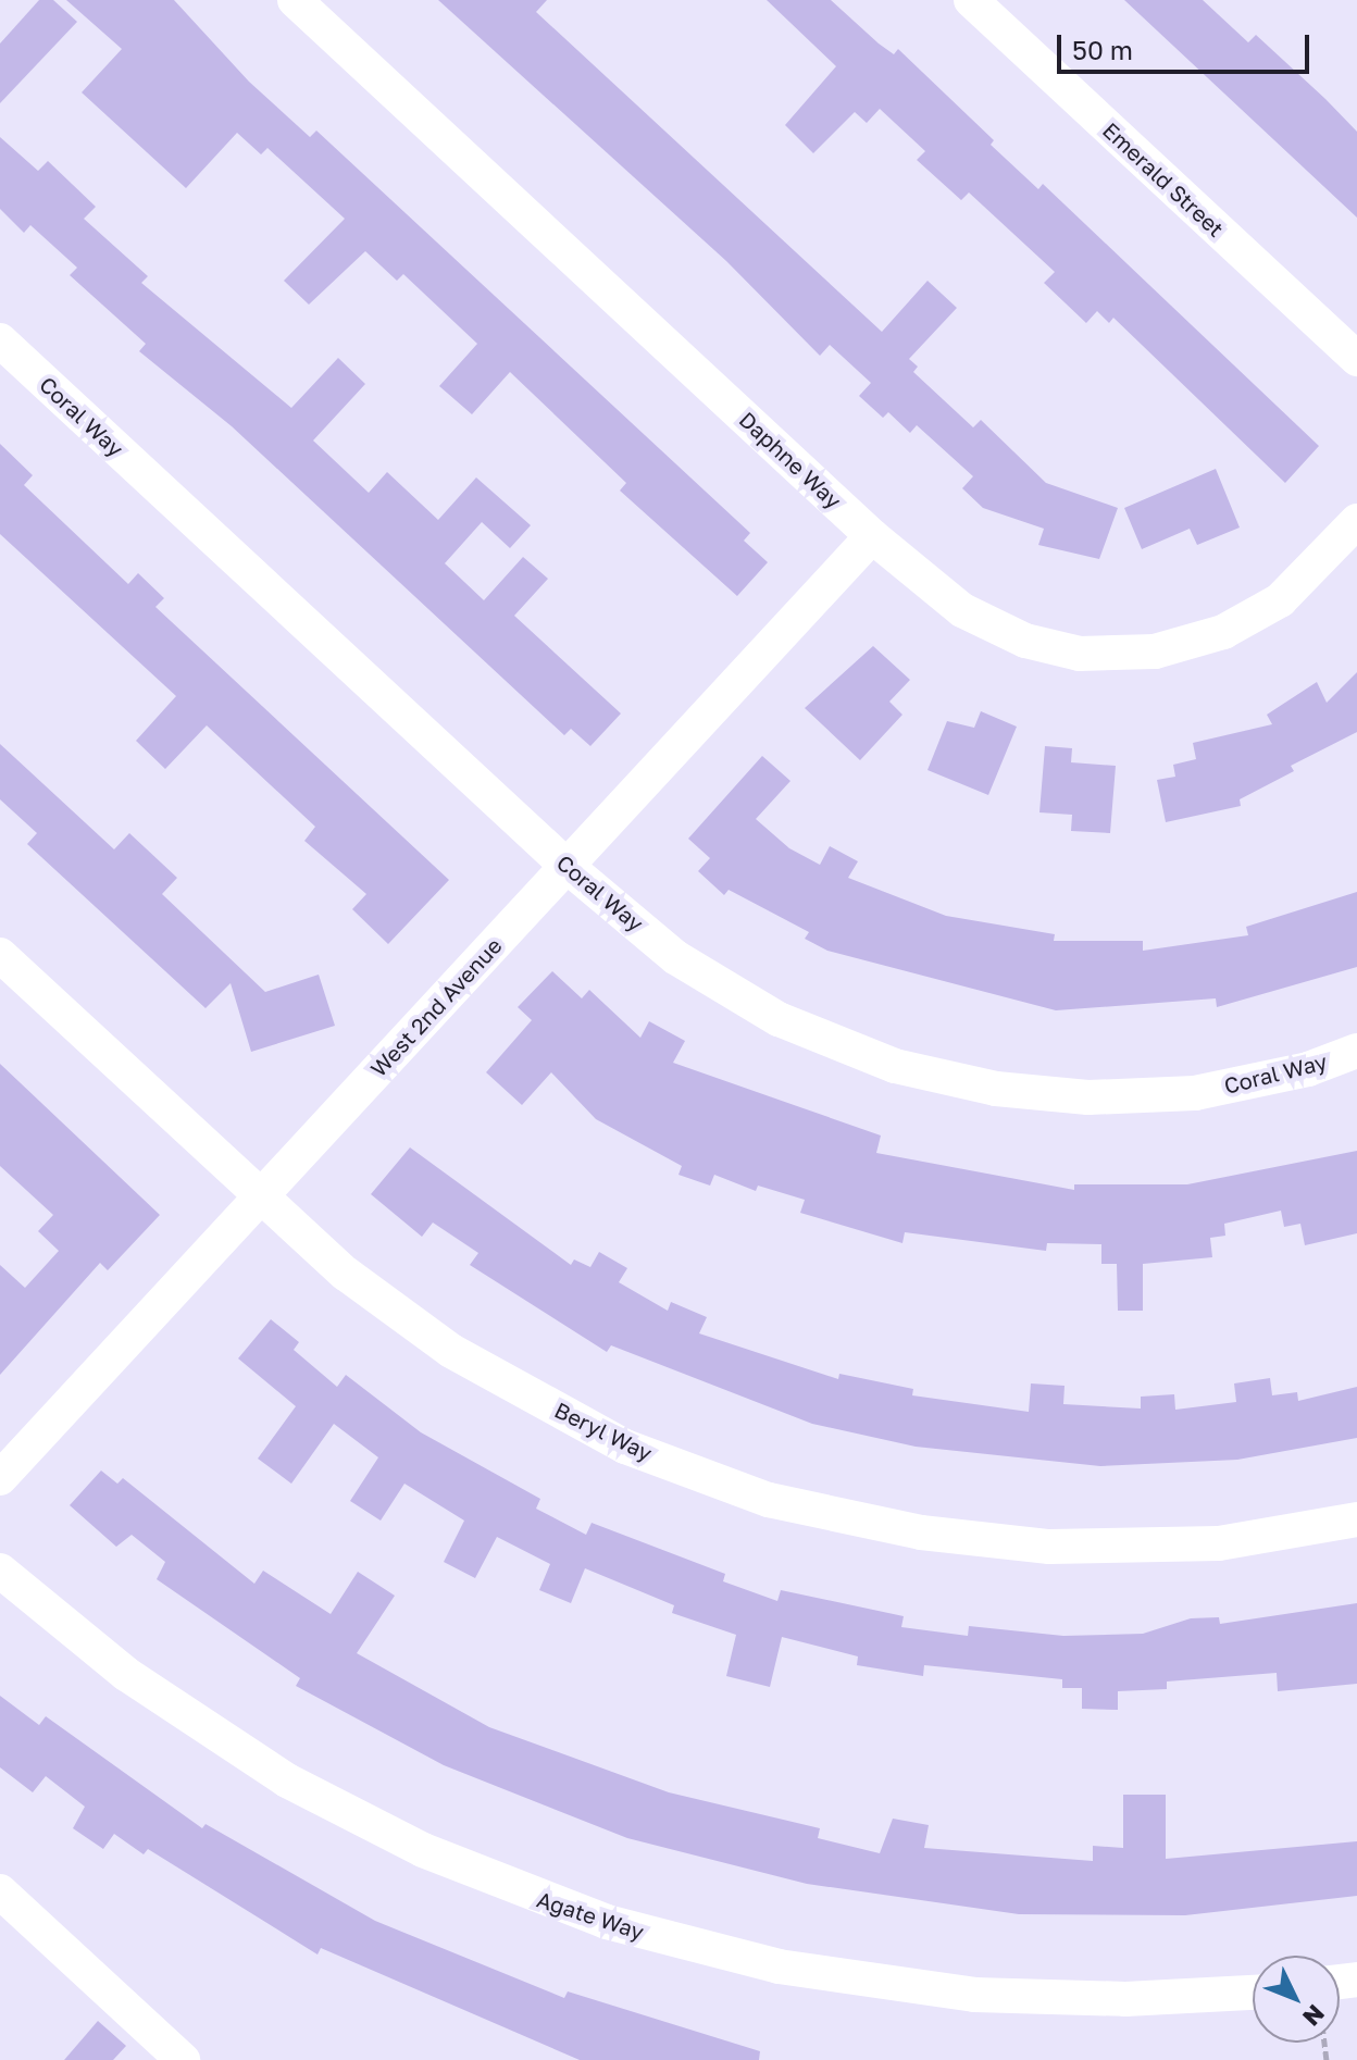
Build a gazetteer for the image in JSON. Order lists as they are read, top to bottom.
{
  "streets": {
    "street": [
      "Emerald Street",
      "Coral Way",
      "Daphne Way",
      "West 2nd Avenue",
      "Beryl Way",
      "Agate Way"
    ]
  },
  "crossings": [
    ["Coral Way", "West 2nd Avenue"],
    ["Daphne Way", "West 2nd Avenue"],
    ["West 2nd Avenue", "Beryl Way"]
  ],
  "scale_bar": "50 m",
  "north": "bottom right"
}
